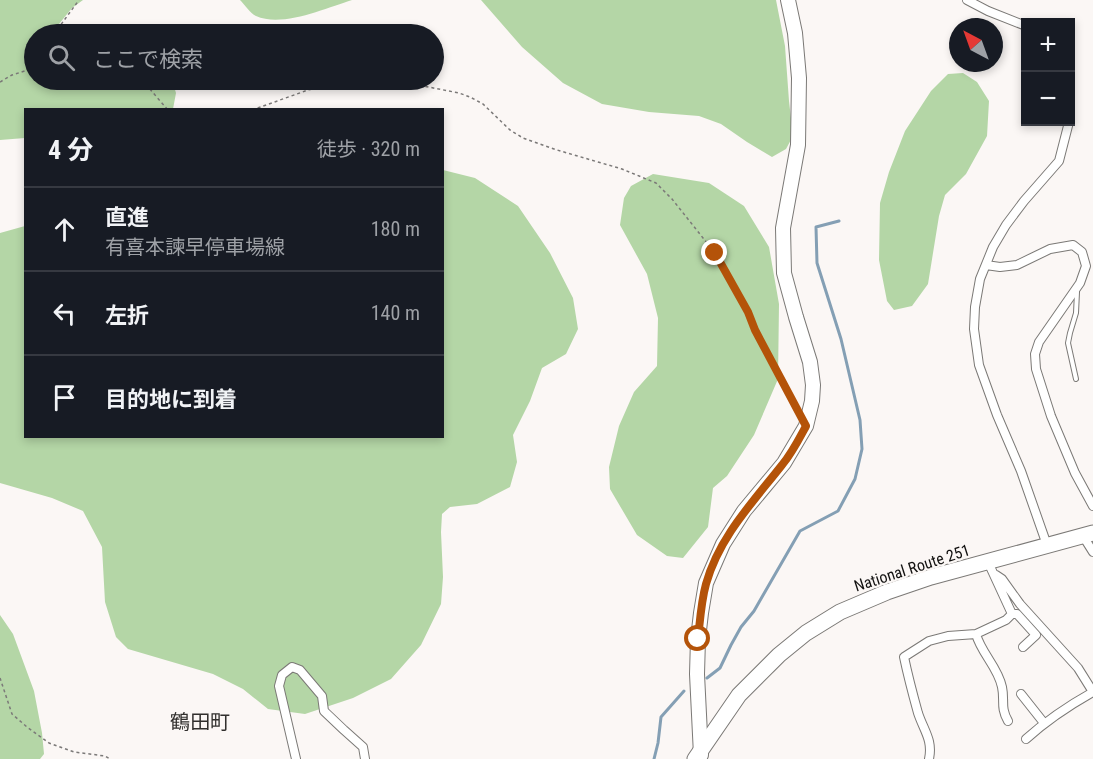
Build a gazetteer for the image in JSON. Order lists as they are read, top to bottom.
{
  "streets": {
    "highway": ["National Route 251"]
  },
  "districts": ["鶴田町"],
  "north": "top left",
  "page": {
    "map_buttons": ["+", "−"],
    "search": "ここで検索",
    "heading": ["4 分", "徒歩 · 320 m"],
    "list": [
      ["直進", "有喜本諫早停車場線", "180 m"],
      ["左折", "140 m"],
      "目的地に到着"
    ]
  }
}
